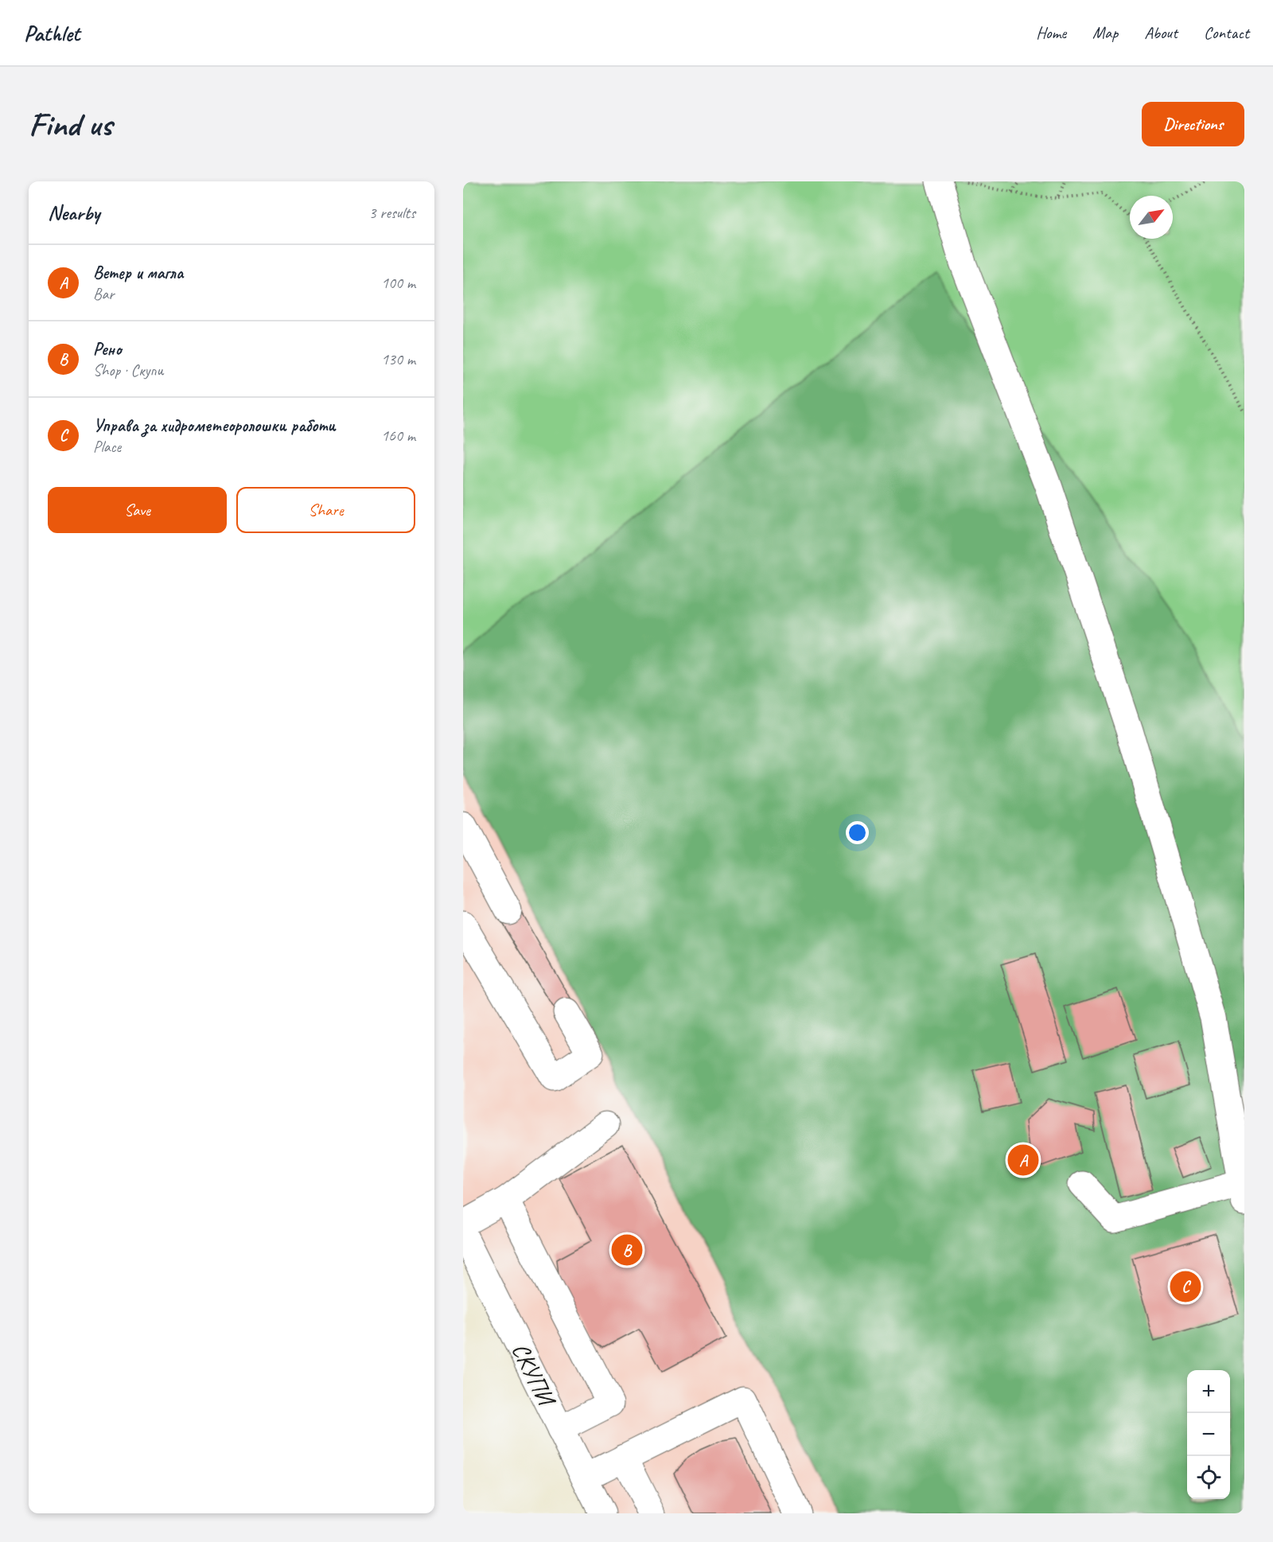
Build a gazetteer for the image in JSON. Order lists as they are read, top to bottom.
{
  "streets": {
    "street": ["СКУПИ"]
  },
  "north": "top right",
  "page": {
    "header": "Pathlet",
    "nav": [
      "Home",
      "Map",
      "About",
      "Contact"
    ],
    "buttons": [
      "Directions",
      ["Save", "Share"]
    ],
    "title": "Find us",
    "heading": ["Nearby", "3 results"],
    "list": [
      {
        "mark": "A",
        "name": "Ветер и магла",
        "note": "Bar",
        "value": "100 m"
      },
      {
        "mark": "B",
        "name": "Рено",
        "note": "Shop · Скупи",
        "value": "130 m"
      },
      {
        "mark": "C",
        "name": "Управа за хидрометеоролошки работи",
        "note": "Place",
        "value": "160 m"
      }
    ],
    "pins": ["A", "B", "C"],
    "map_buttons": ["+", "−"]
  }
}
